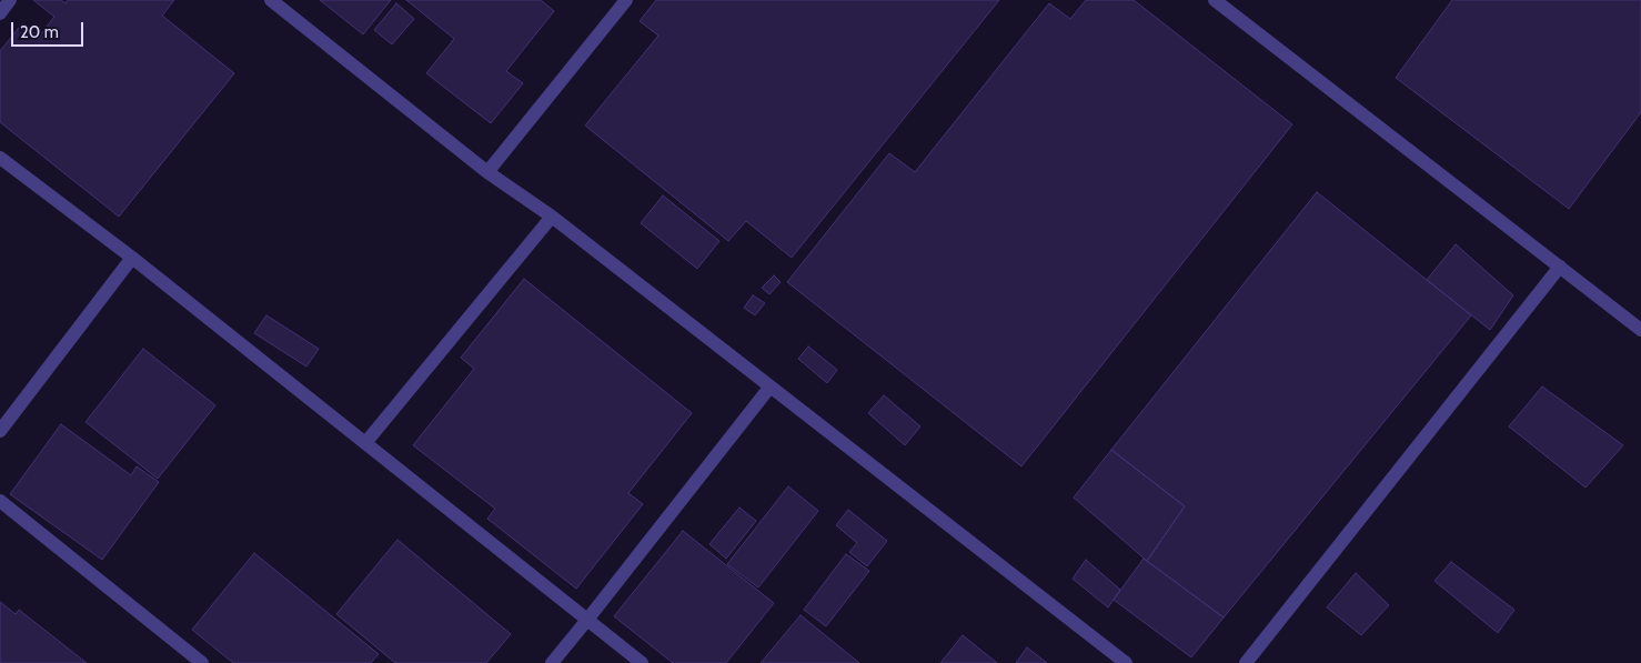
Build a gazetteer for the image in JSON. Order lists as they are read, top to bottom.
{
  "scale_bar": "20 m"
}
